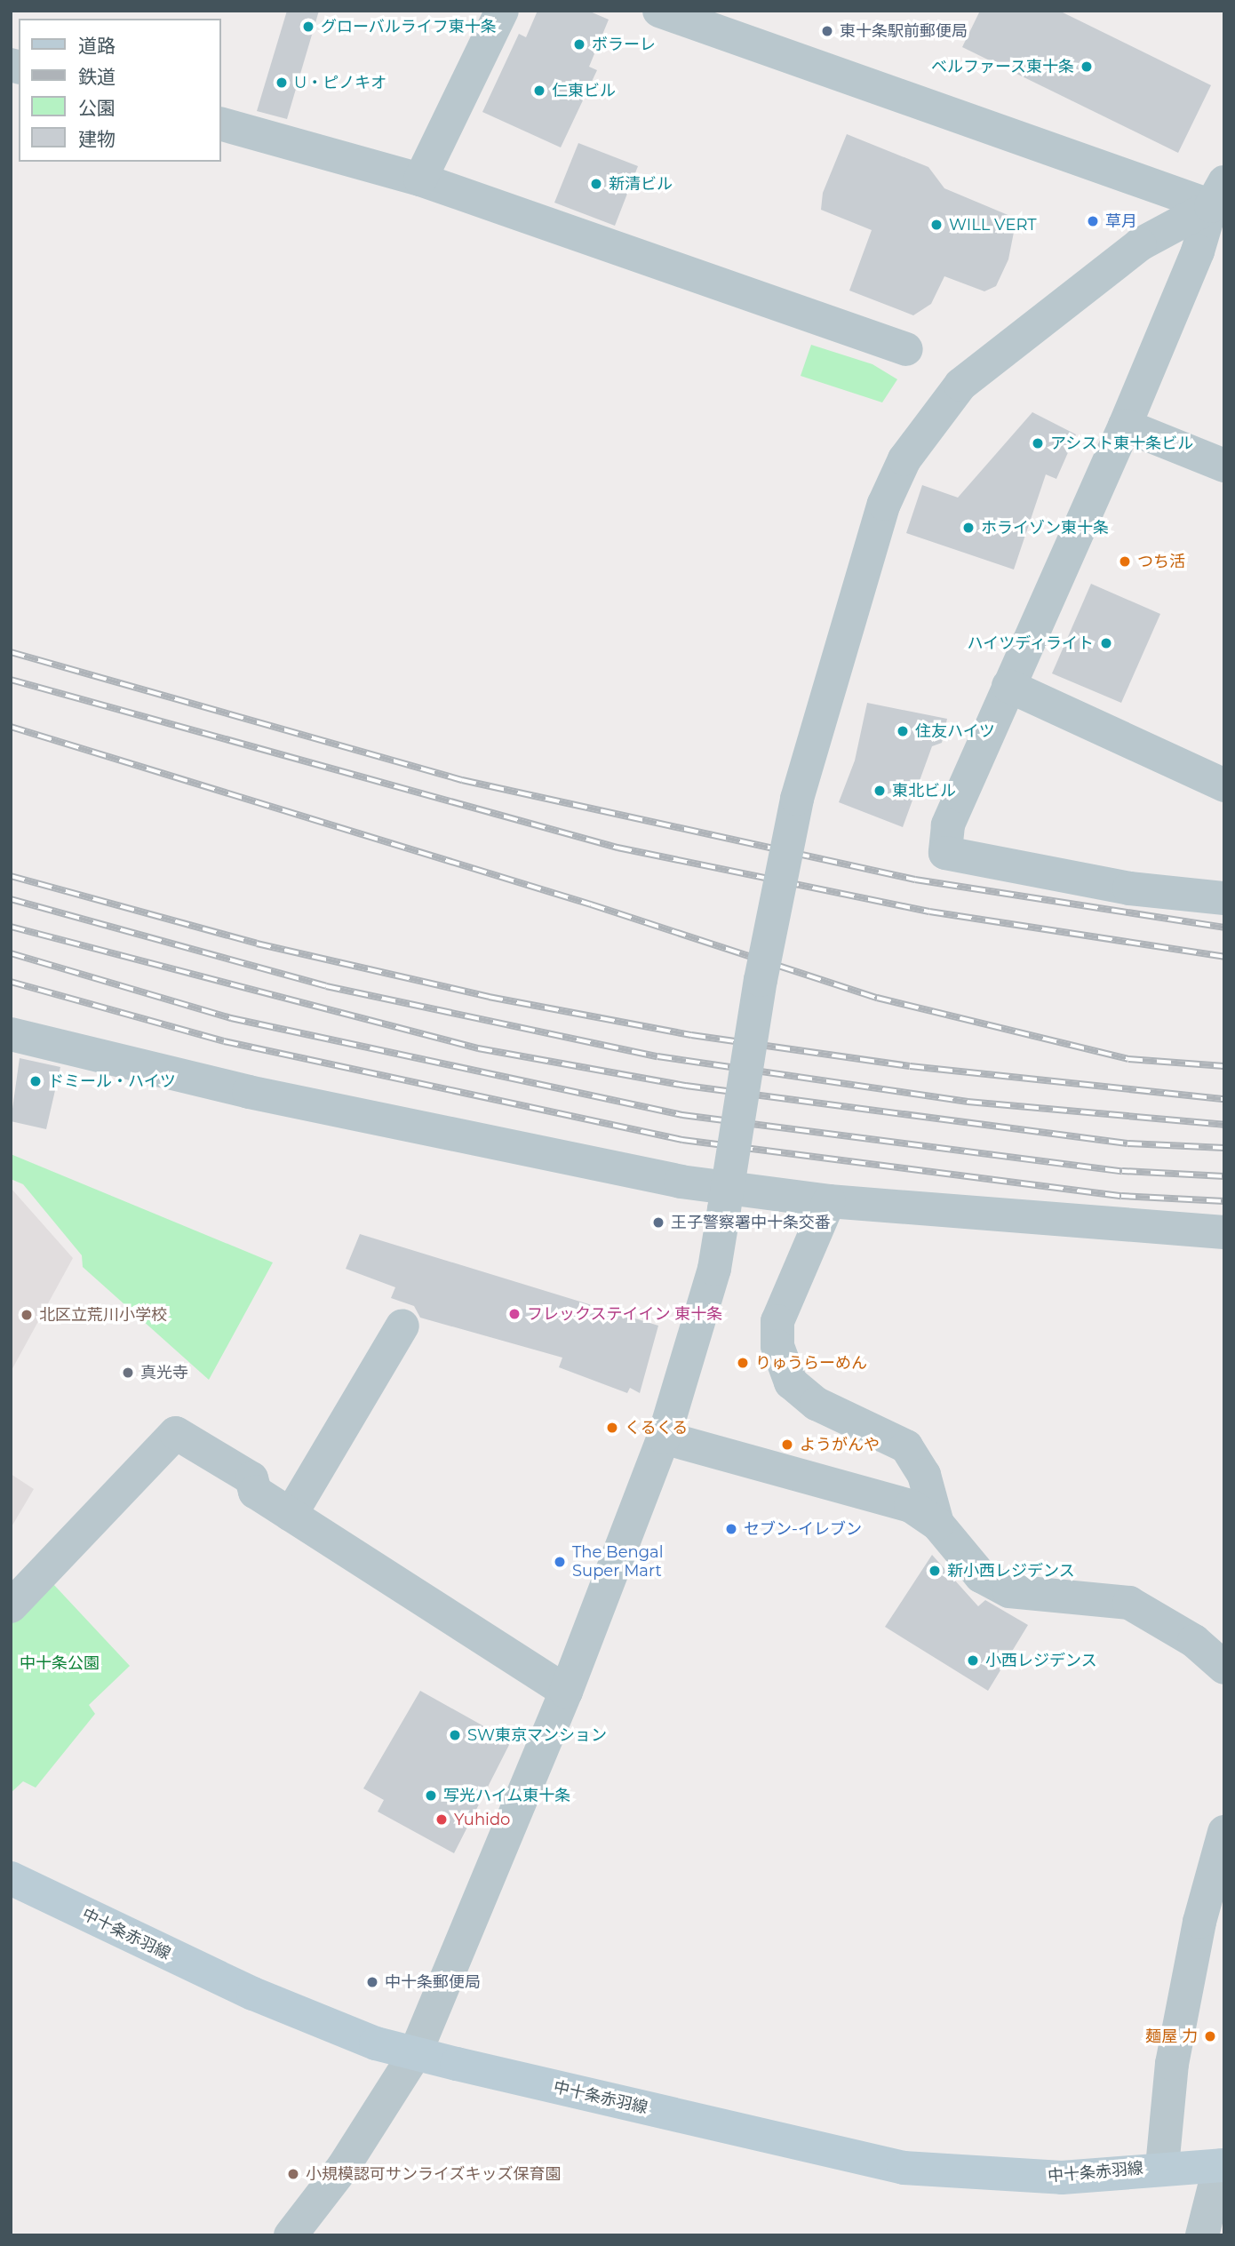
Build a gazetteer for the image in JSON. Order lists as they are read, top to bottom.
{
  "streets": {
    "main road": ["中十条赤羽線"]
  },
  "parks": ["中十条公園"],
  "places": [
    "グローバルライフ東十条",
    "東十条駅前郵便局",
    "ボラーレ",
    "ベルファース東十条",
    "U・ピノキオ",
    "仁東ビル",
    "新清ビル",
    "草月",
    "WILL VERT",
    "アシスト東十条ビル",
    "ホライゾン東十条",
    "つち活",
    "ハイツディライト",
    "住友ハイツ",
    "東北ビル",
    "ドミール・ハイツ",
    "王子警察署中十条交番",
    "フレックステイイン 東十条",
    "北区立荒川小学校",
    "りゅうらーめん",
    "真光寺",
    "くるくる",
    "ようがんや",
    "セブン-イレブン",
    "The Bengal Super Mart",
    "新小西レジデンス",
    "小西レジデンス",
    "SW東京マンション",
    "写光ハイム東十条",
    "Yuhido",
    "中十条郵便局",
    "麺屋 力",
    "小規模認可サンライズキッズ保育園"
  ],
  "legend": [
    "道路",
    "鉄道",
    "公園",
    "建物"
  ]
}
